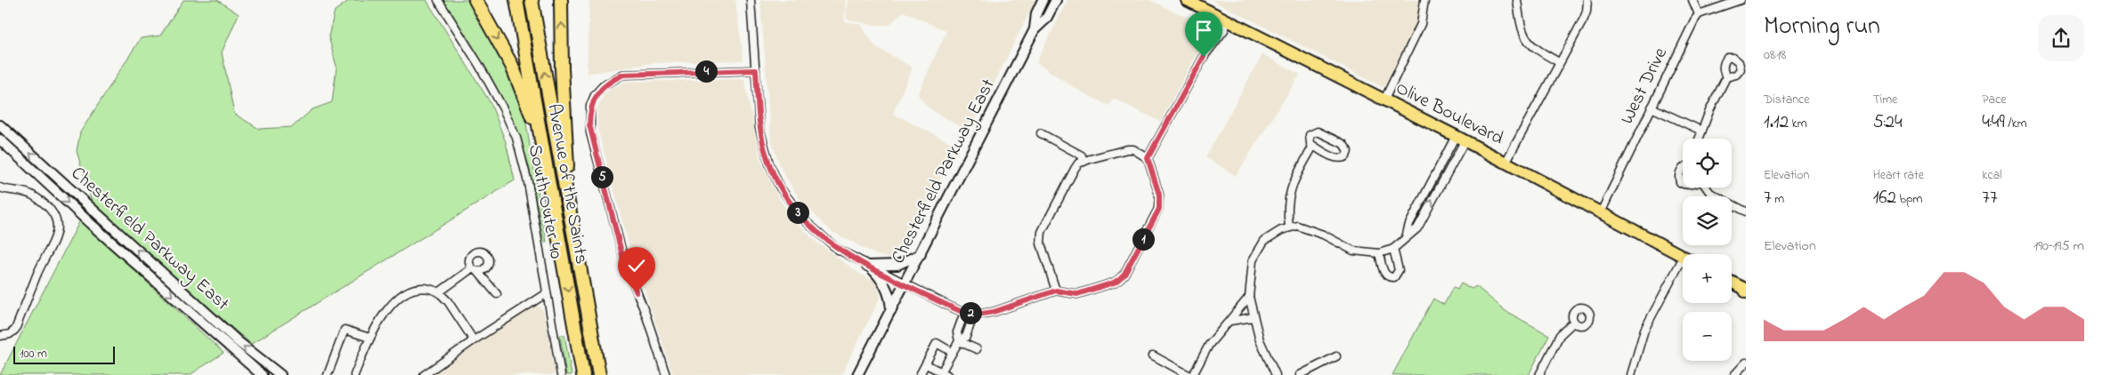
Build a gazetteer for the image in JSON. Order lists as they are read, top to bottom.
{
  "streets": {
    "highway": ["Avenue of the Saints"],
    "main road": ["Olive Boulevard"],
    "street": ["West Drive", "Chesterfield Parkway East", "South Outer 40"]
  },
  "crossings": [
    ["West Drive", "Olive Boulevard"]
  ],
  "scale_bar": "100 m",
  "page": {
    "heading": ["Morning run", "08:18"],
    "pins": [
      "4",
      "5",
      "3",
      "1",
      "2"
    ],
    "stats": [
      ["Distance", "1.12 km"],
      ["Time", "5:24"],
      ["Pace", "4:49 /km"],
      ["Elevation", "7 m"],
      ["Heart rate", "162 bpm"],
      ["kcal", "77"]
    ],
    "map_buttons": ["+", "−"],
    "chart": ["Elevation", "190–195 m"],
    "scale": "100 m"
  }
}
